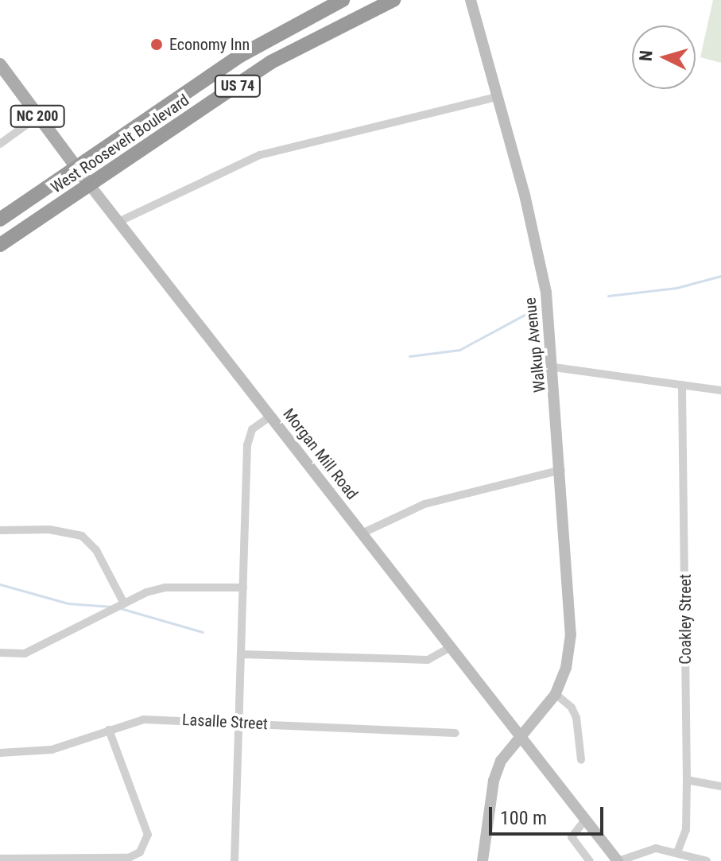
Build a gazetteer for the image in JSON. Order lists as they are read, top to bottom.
{
  "streets": {
    "highway": ["US 74", "West Roosevelt Boulevard"],
    "main road": ["NC 200", "Morgan Mill Road"],
    "street": ["Walkup Avenue", "Coakley Street", "Lasalle Street"]
  },
  "crossings": [
    ["West Roosevelt Boulevard", "Morgan Mill Road"],
    ["Walkup Avenue", "Morgan Mill Road"]
  ],
  "places": ["Economy Inn"],
  "scale_bar": "100 m",
  "north": "left"
}
